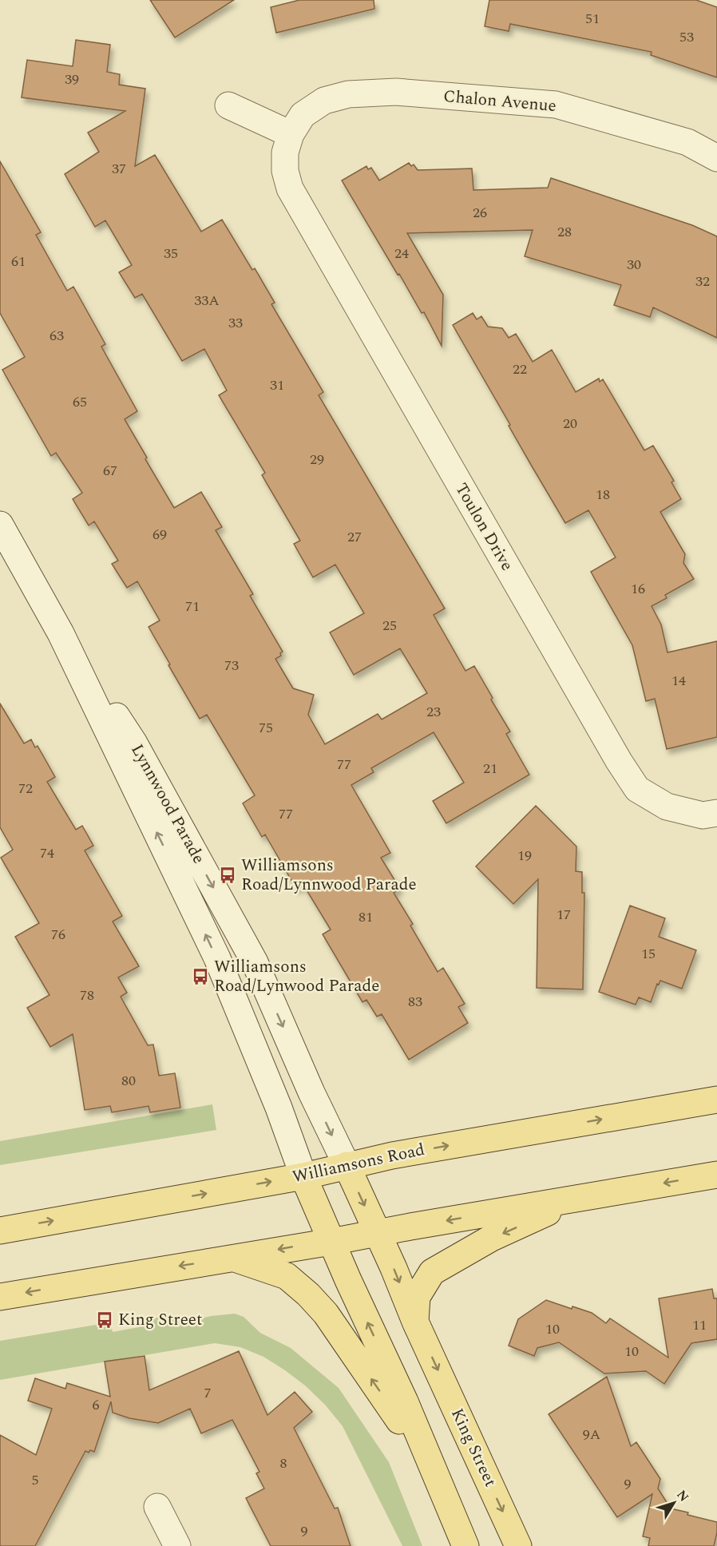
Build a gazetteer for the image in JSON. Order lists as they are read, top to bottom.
{
  "streets": {
    "main road": ["Williamsons Road", "King Street"],
    "street": ["Chalon Avenue", "Toulon Drive", "Lynnwood Parade"]
  },
  "crossings": [
    ["Chalon Avenue", "Toulon Drive"],
    ["Lynnwood Parade", "Williamsons Road"],
    ["Lynnwood Parade", "King Street"],
    ["Williamsons Road", "King Street"]
  ],
  "places": {
    "bus stop": ["Williamsons Road/Lynnwood Parade", "Williamsons Road/Lynwood Parade", "King Street"]
  },
  "house_numbers": [
    "51",
    "53",
    "39",
    "37",
    "26",
    "28",
    "35",
    "24",
    "61",
    "30",
    "32",
    "33A",
    "33",
    "63",
    "22",
    "31",
    "65",
    "20",
    "29",
    "67",
    "18",
    "69",
    "27",
    "16",
    "71",
    "25",
    "73",
    "14",
    "23",
    "75",
    "77",
    "21",
    "72",
    "77",
    "74",
    "19",
    "17",
    "81",
    "76",
    "15",
    "78",
    "83",
    "80",
    "11",
    "10",
    "10",
    "7",
    "6",
    "9A",
    "8",
    "5",
    "9",
    "9"
  ],
  "north": "top right"
}
